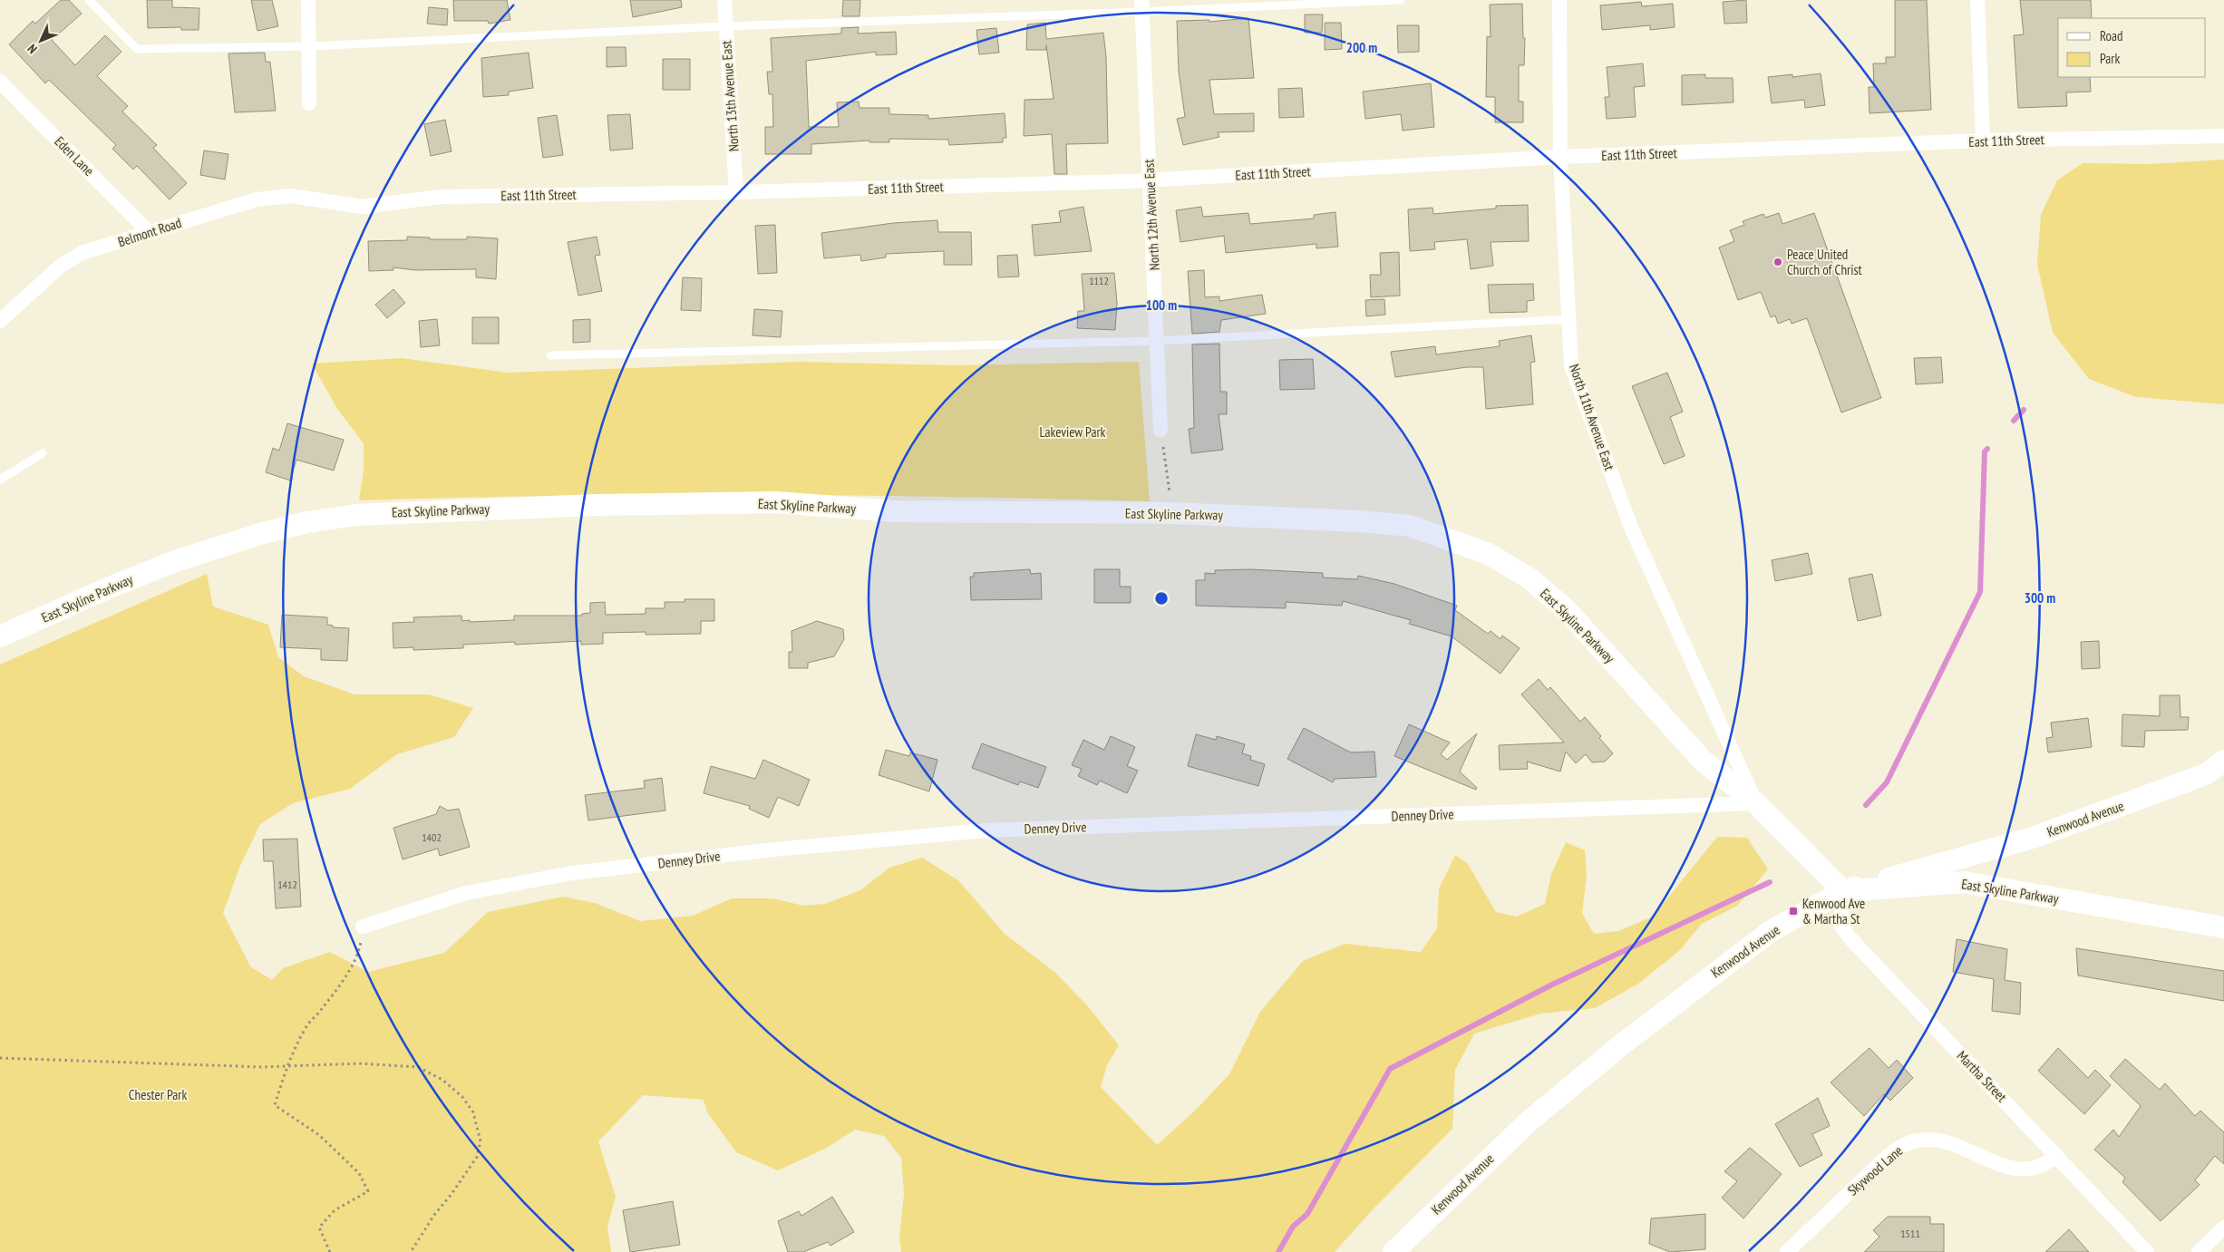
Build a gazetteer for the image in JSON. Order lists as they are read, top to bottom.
{
  "streets": {
    "street": [
      "North 13th Avenue East",
      "East 11th Street",
      "Eden Lane",
      "North 12th Avenue East",
      "Belmont Road",
      "North 11th Avenue East",
      "East Skyline Parkway",
      "Denney Drive",
      "Kenwood Avenue",
      "Martha Street",
      "Skywood Lane"
    ]
  },
  "crossings": [
    ["North 13th Avenue East", "East 11th Street"],
    ["East 11th Street", "North 12th Avenue East"],
    ["East 11th Street", "Belmont Road"],
    ["East 11th Street", "North 11th Avenue East"],
    ["Eden Lane", "Belmont Road"],
    ["North 11th Avenue East", "East Skyline Parkway"],
    ["North 11th Avenue East", "Denney Drive"],
    ["East Skyline Parkway", "Denney Drive"],
    ["East Skyline Parkway", "Kenwood Avenue"],
    ["East Skyline Parkway", "Martha Street"],
    ["Kenwood Avenue", "Martha Street"],
    ["Martha Street", "Skywood Lane"]
  ],
  "parks": ["Lakeview Park", "Chester Park"],
  "places": {
    "other": ["Peace United Church of Christ"],
    "transit": ["Kenwood Ave & Martha St"]
  },
  "house_numbers": [
    "1112",
    "1402",
    "1412",
    "1511"
  ],
  "legend": ["Road", "Park"],
  "north": "bottom left",
  "rings": ["200 m", "100 m", "300 m"]
}
